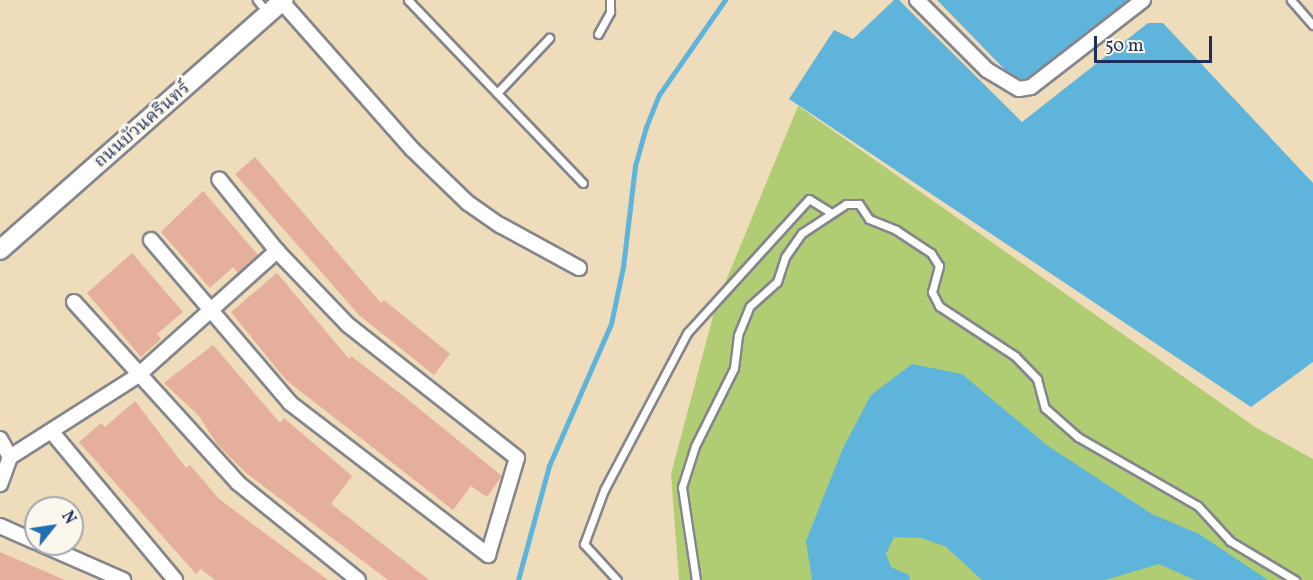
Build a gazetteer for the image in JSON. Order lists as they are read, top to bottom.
{
  "streets": {
    "street": ["ถนนบัวนครินทร์"]
  },
  "scale_bar": "50 m",
  "north": "top right"
}
